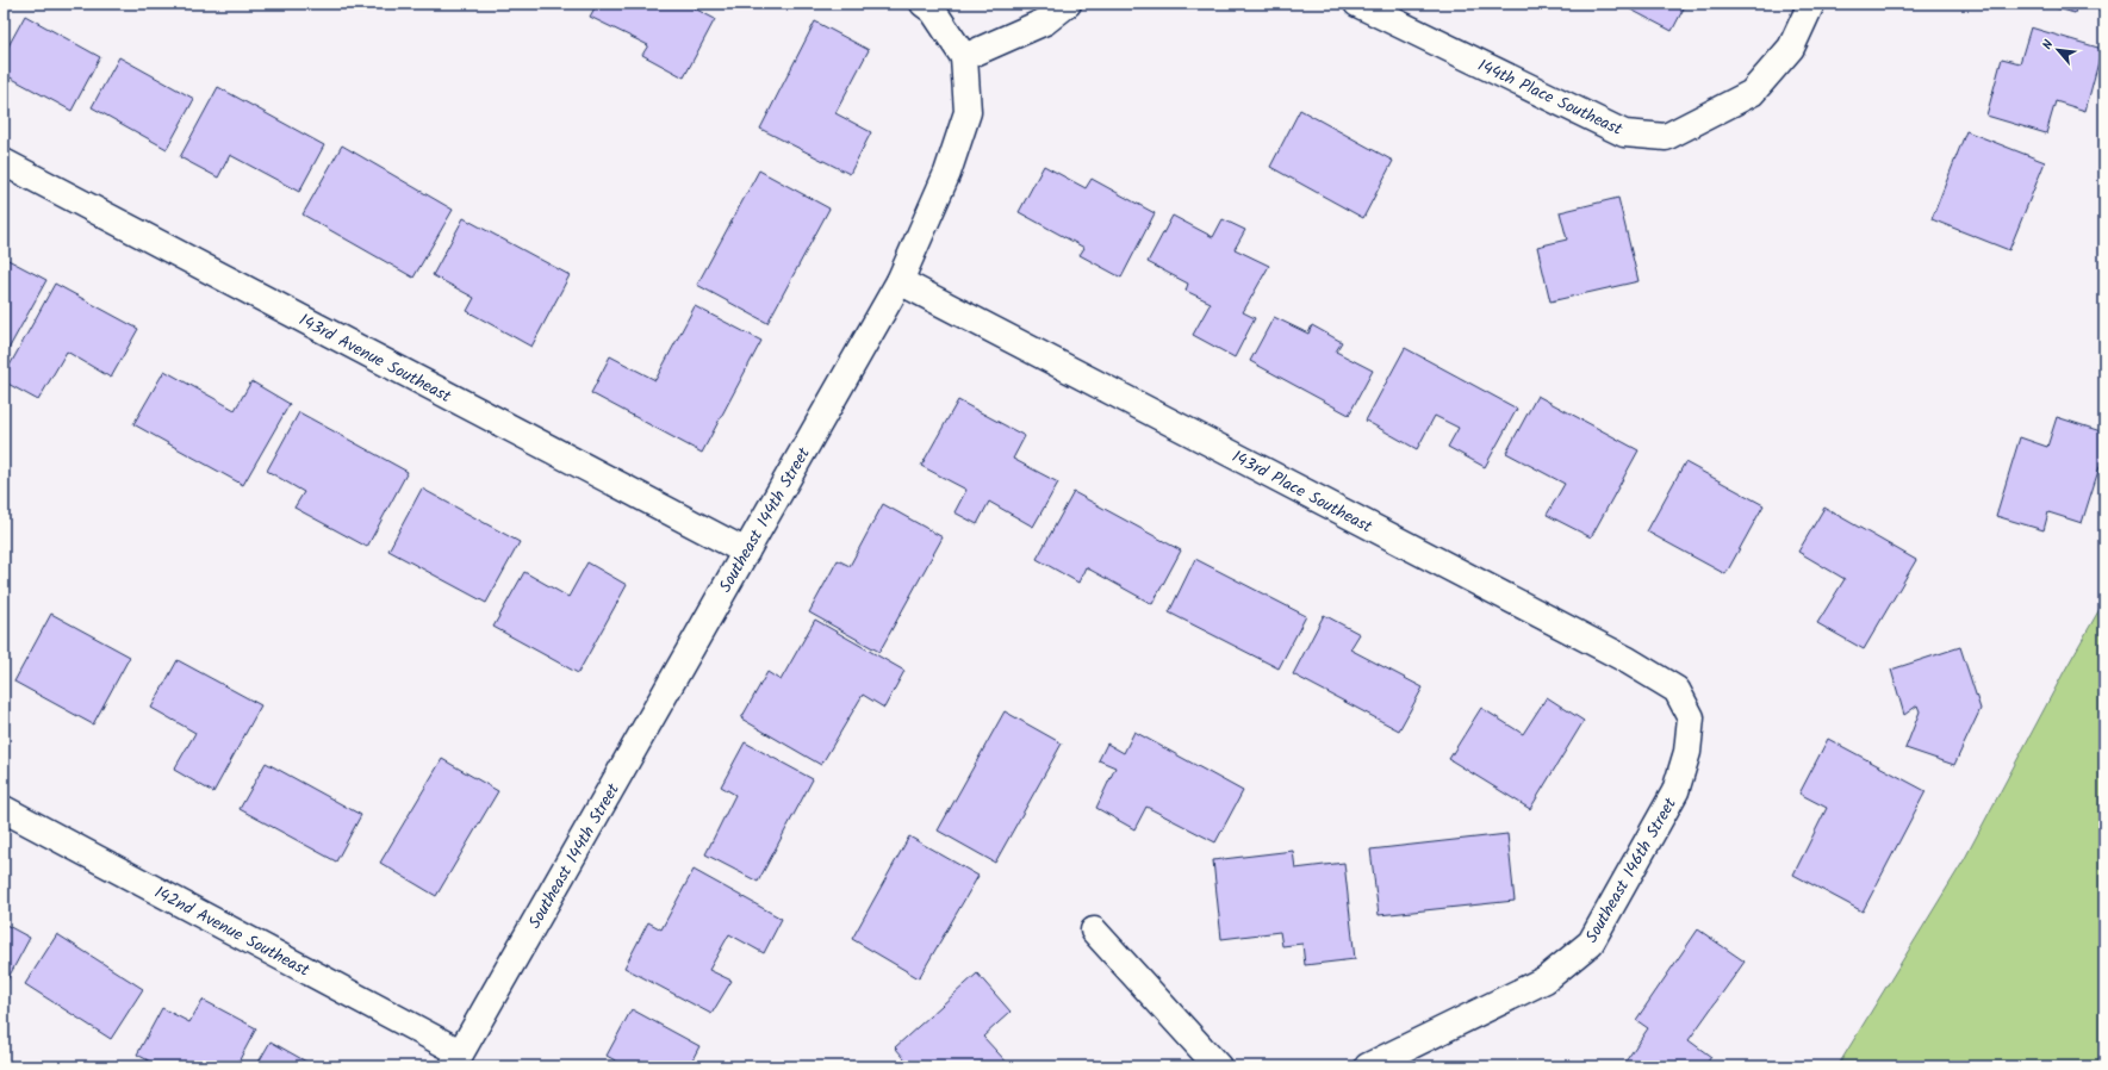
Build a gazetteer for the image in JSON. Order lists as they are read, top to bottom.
{
  "streets": {
    "street": [
      "144th Place Southeast",
      "143rd Avenue Southeast",
      "143rd Place Southeast",
      "Southeast 144th Street",
      "Southeast 146th Street",
      "142nd Avenue Southeast"
    ]
  },
  "crossings": [
    ["143rd Avenue Southeast", "Southeast 144th Street"],
    ["143rd Place Southeast", "Southeast 144th Street"],
    ["143rd Place Southeast", "Southeast 146th Street"],
    ["Southeast 144th Street", "142nd Avenue Southeast"]
  ],
  "north": "top left"
}
